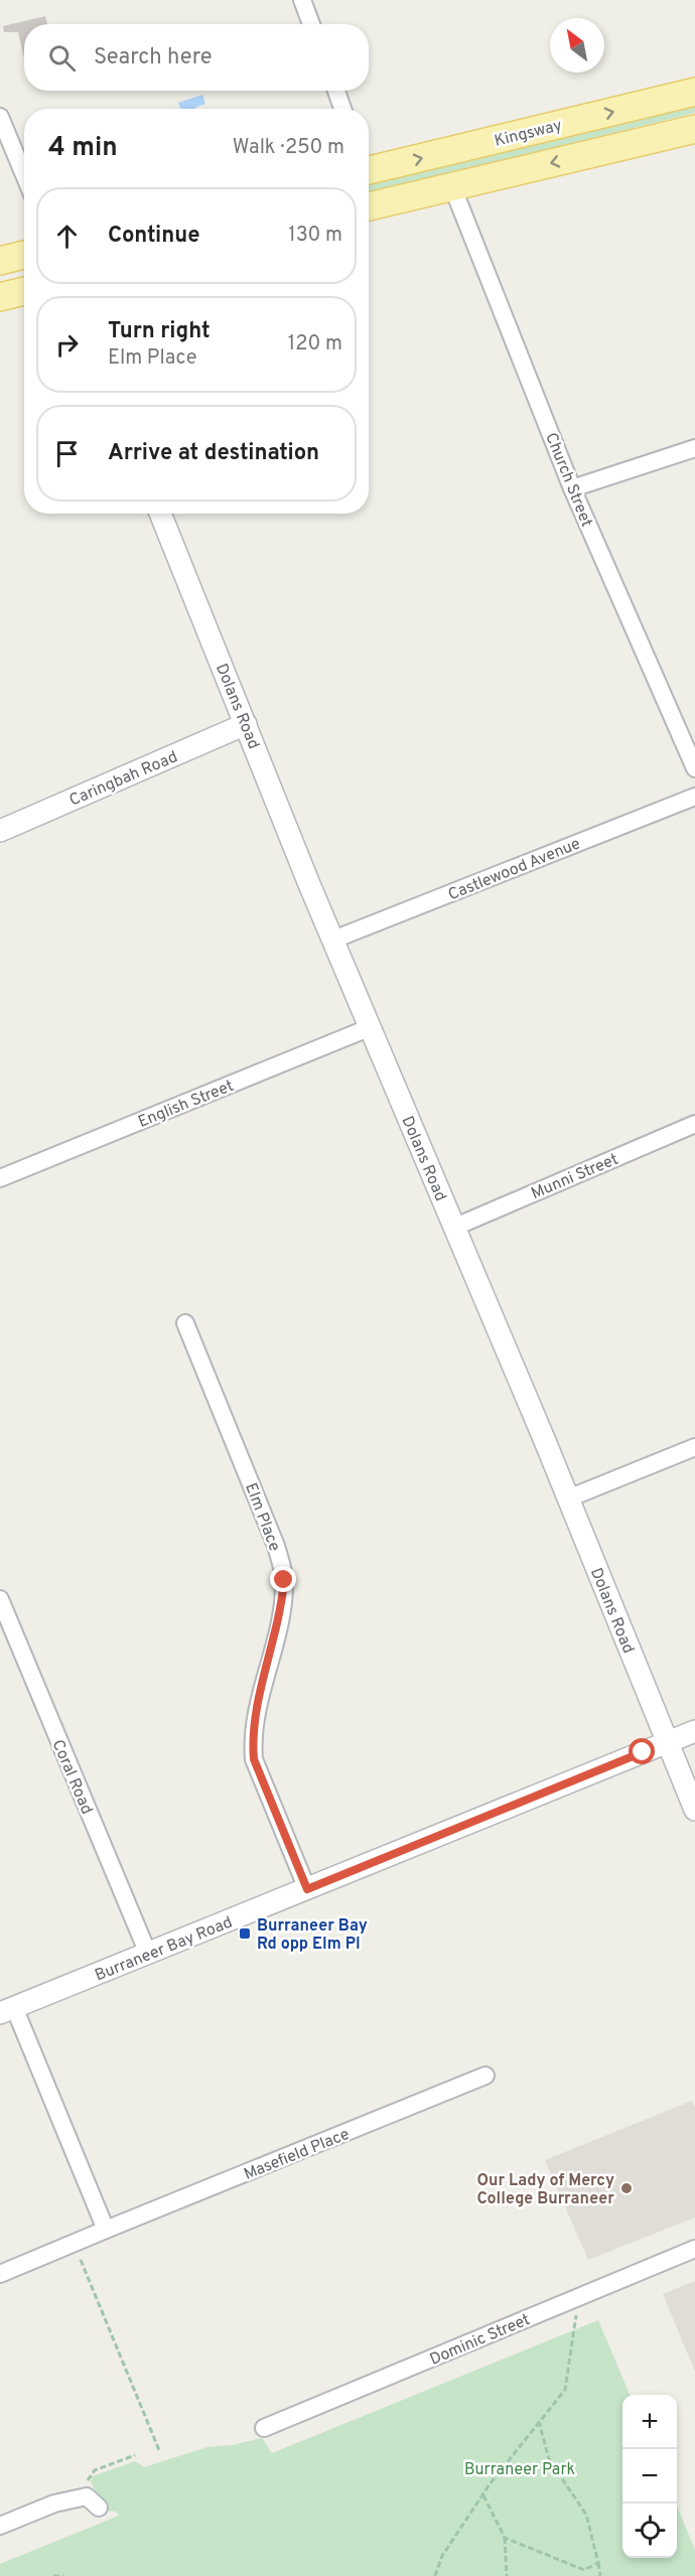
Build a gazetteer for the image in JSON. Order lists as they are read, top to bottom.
{
  "streets": {
    "main road": ["Kingsway"],
    "street": [
      "Church Street",
      "Dolans Road",
      "Caringbah Road",
      "Castlewood Avenue",
      "English Street",
      "Munni Street",
      "Elm Place",
      "Coral Road",
      "Burraneer Bay Road",
      "Masefield Place",
      "Dominic Street"
    ]
  },
  "crossings": [
    ["Dolans Road", "Caringbah Road"],
    ["Dolans Road", "Castlewood Avenue"],
    ["Dolans Road", "English Street"],
    ["Dolans Road", "Munni Street"],
    ["Dolans Road", "Burraneer Bay Road"],
    ["Elm Place", "Burraneer Bay Road"],
    ["Coral Road", "Burraneer Bay Road"]
  ],
  "parks": ["Burraneer Park"],
  "places": {
    "transit": ["Burraneer Bay Rd opp Elm Pl"],
    "other": ["Our Lady of Mercy College Burraneer"]
  },
  "north": "top left",
  "page": {
    "search": "Search here",
    "heading": ["4 min", "Walk · 250 m"],
    "list": [
      ["Continue", "130 m"],
      ["Turn right", "Elm Place", "120 m"],
      "Arrive at destination"
    ],
    "map_buttons": ["+", "−"]
  }
}
